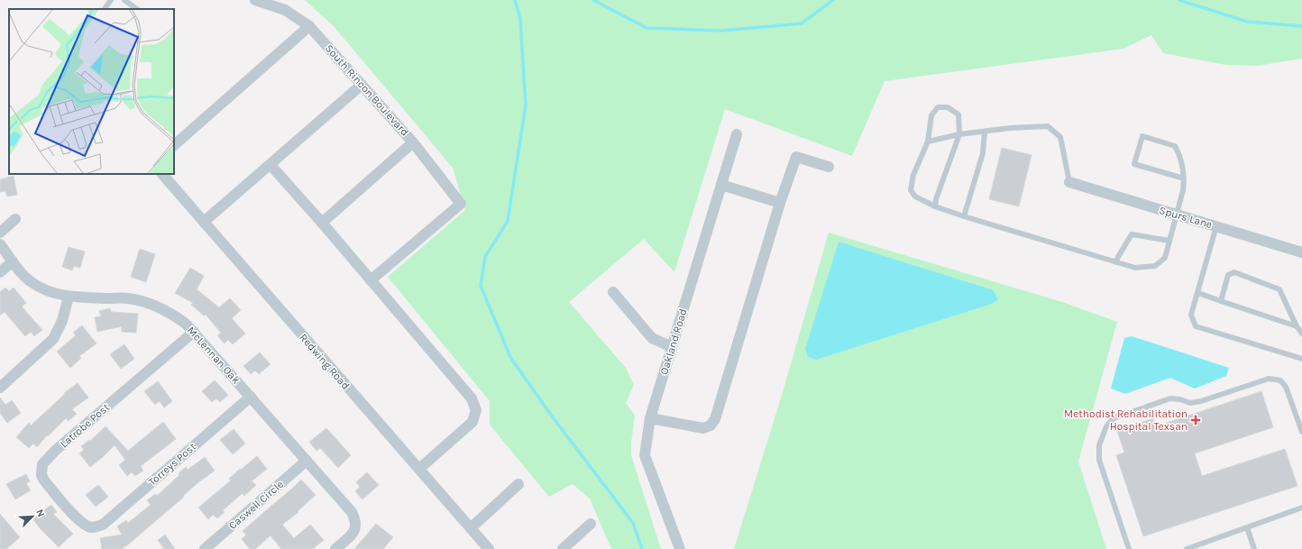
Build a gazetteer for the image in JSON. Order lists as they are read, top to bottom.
{
  "streets": {
    "street": [
      "South Rincon Boulevard",
      "Spurs Lane",
      "Oakland Road",
      "McLennan Oak",
      "Redwing Road",
      "Latrobe Post",
      "Torreys Post",
      "Caswell Circle"
    ]
  },
  "crossings": [
    ["McLennan Oak", "Latrobe Post"],
    ["McLennan Oak", "Torreys Post"],
    ["McLennan Oak", "Caswell Circle"],
    ["Latrobe Post", "Torreys Post"]
  ],
  "places": {
    "health": ["Methodist Rehabilitation Hospital Texsan"]
  },
  "north": "top right"
}
